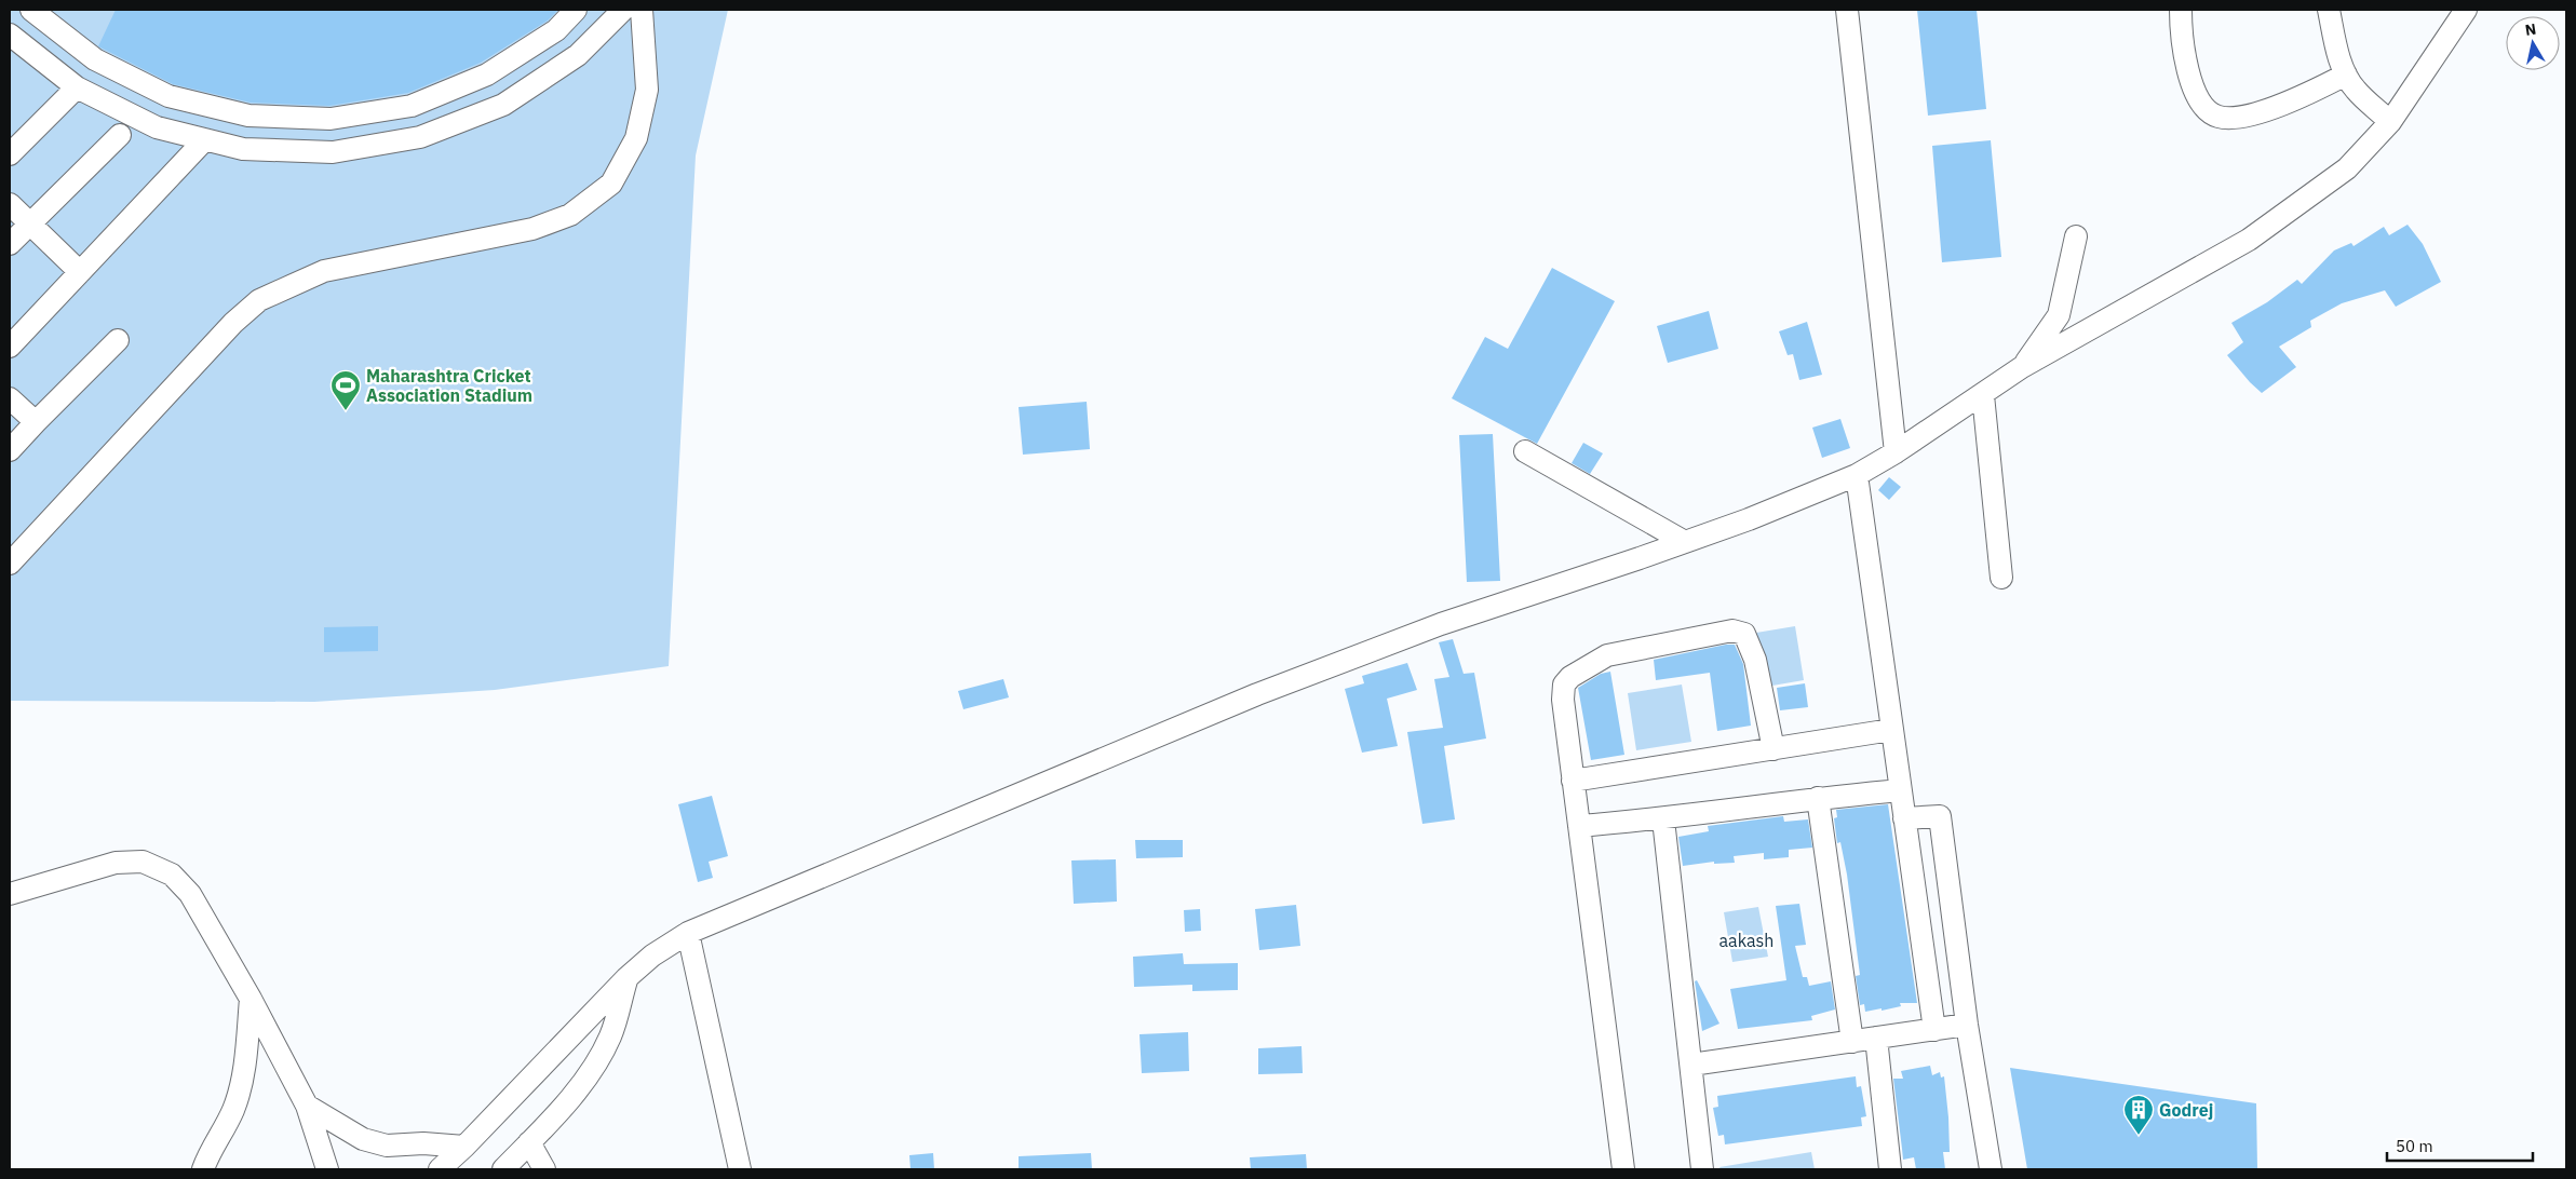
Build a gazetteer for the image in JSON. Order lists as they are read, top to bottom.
{
  "parks": ["aakash"],
  "places": {
    "sports": ["Maharashtra Cricket Association Stadium"],
    "building": ["Godrej"]
  },
  "scale_bar": "50 m",
  "north": "top"
}
